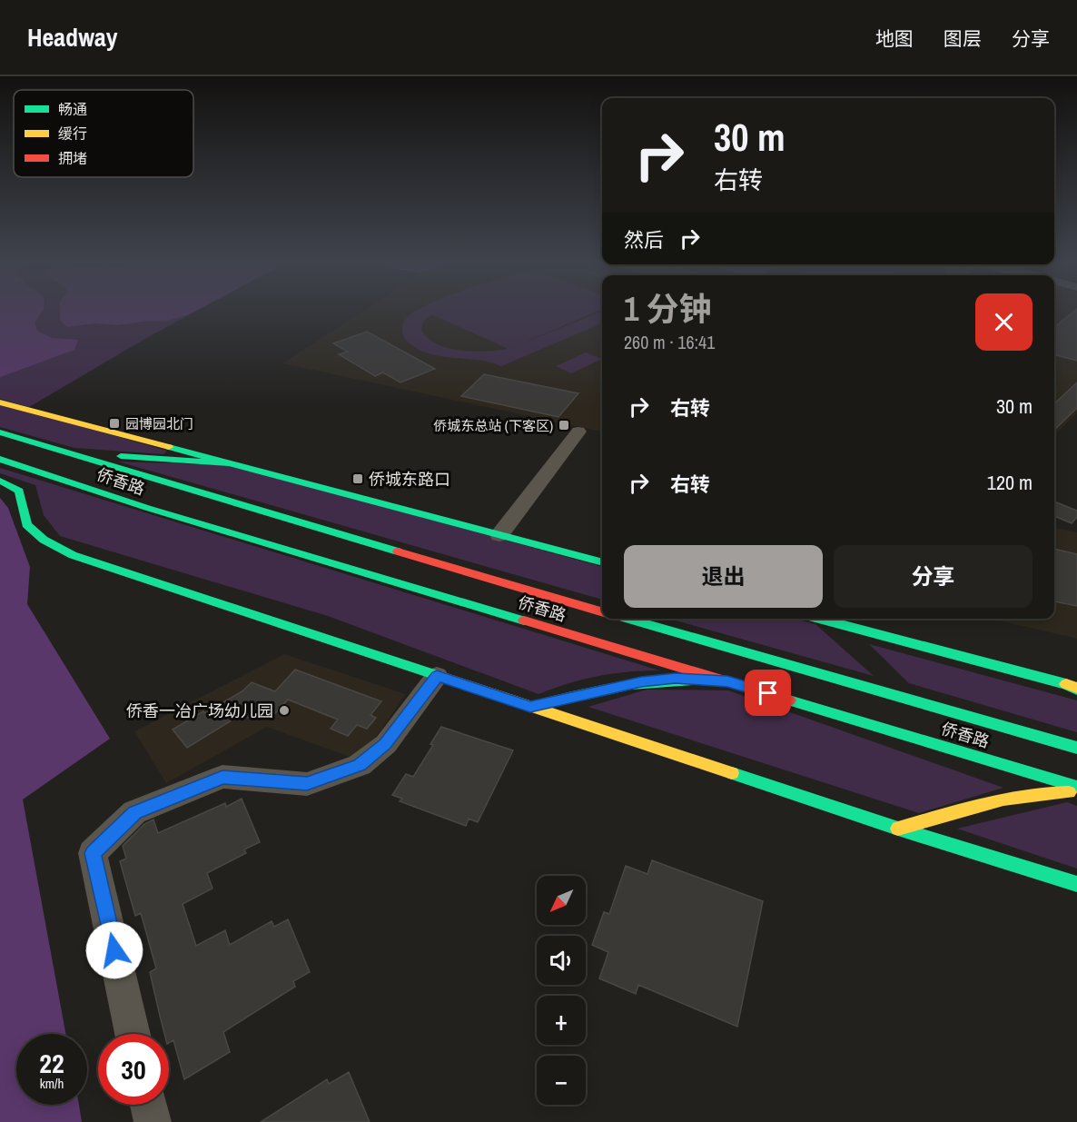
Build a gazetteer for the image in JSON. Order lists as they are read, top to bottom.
{
  "streets": {
    "main road": ["侨香路"]
  },
  "places": {
    "transit": ["园博园北门", "侨城东总站 (下客区)", "侨城东路口"],
    "other": ["侨香一冶广场幼儿园"]
  },
  "legend": ["畅通", "缓行", "拥堵"],
  "north": "bottom left",
  "page": {
    "header": "Headway",
    "nav": ["地图", "图层", "分享"],
    "turn": ["30 m", "右转"],
    "then": "然后",
    "heading": ["1 分钟", "260 m · 16:41"],
    "list": [
      {
        "name": "右转",
        "value": "30 m"
      },
      {
        "name": "右转",
        "value": "120 m"
      }
    ],
    "buttons": ["退出", "分享"],
    "map_buttons": ["+", "−"],
    "speed": "22 km/h",
    "limit": "30"
  }
}
